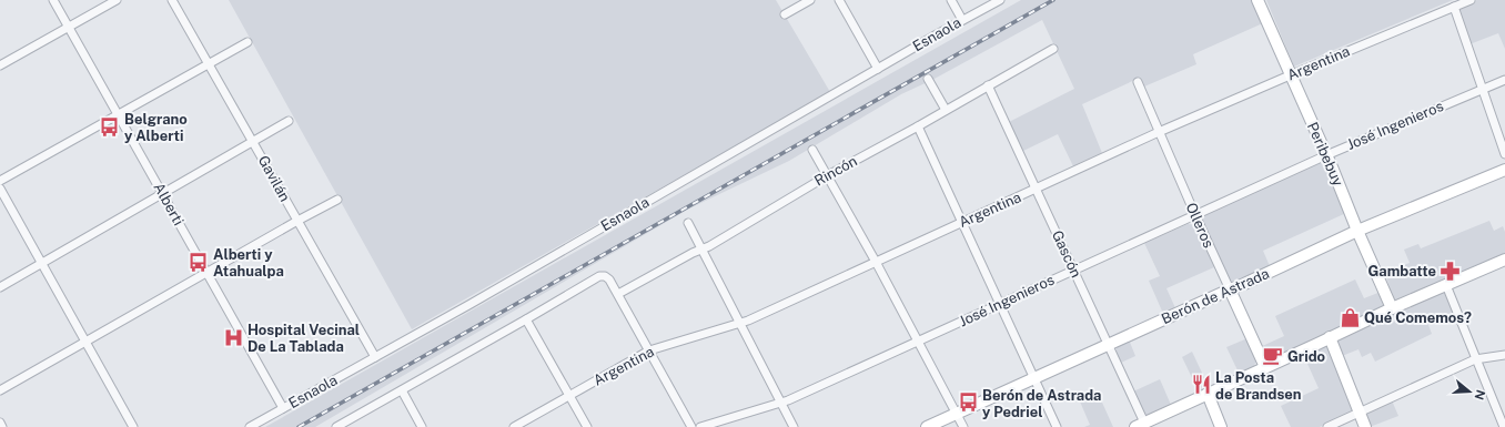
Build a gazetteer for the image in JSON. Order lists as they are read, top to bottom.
{
  "streets": {
    "street": [
      "Esnaola",
      "Argentina",
      "José Ingenieros",
      "Peribebuy",
      "Rincón",
      "Gavilán",
      "Alberti",
      "Olleros",
      "Gascón",
      "Berón de Astrada"
    ]
  },
  "crossings": [
    ["Esnaola", "Gavilán"],
    ["Esnaola", "Alberti"],
    ["Argentina", "Peribebuy"],
    ["Argentina", "Olleros"],
    ["Argentina", "Gascón"],
    ["José Ingenieros", "Peribebuy"],
    ["José Ingenieros", "Olleros"],
    ["José Ingenieros", "Gascón"],
    ["Peribebuy", "Berón de Astrada"],
    ["Rincón", "Gascón"],
    ["Olleros", "Berón de Astrada"],
    ["Gascón", "Berón de Astrada"]
  ],
  "places": {
    "bus stop": ["Belgrano y Alberti", "Alberti y Atahualpa", "Berón de Astrada y Pedriel"],
    "pharmacy": ["Gambatte"],
    "shop": ["Qué Comemos?"],
    "hospital": ["Hospital Vecinal De La Tablada"],
    "cafe": ["Grido"],
    "restaurant": ["La Posta de Brandsen"]
  },
  "north": "right"
}
